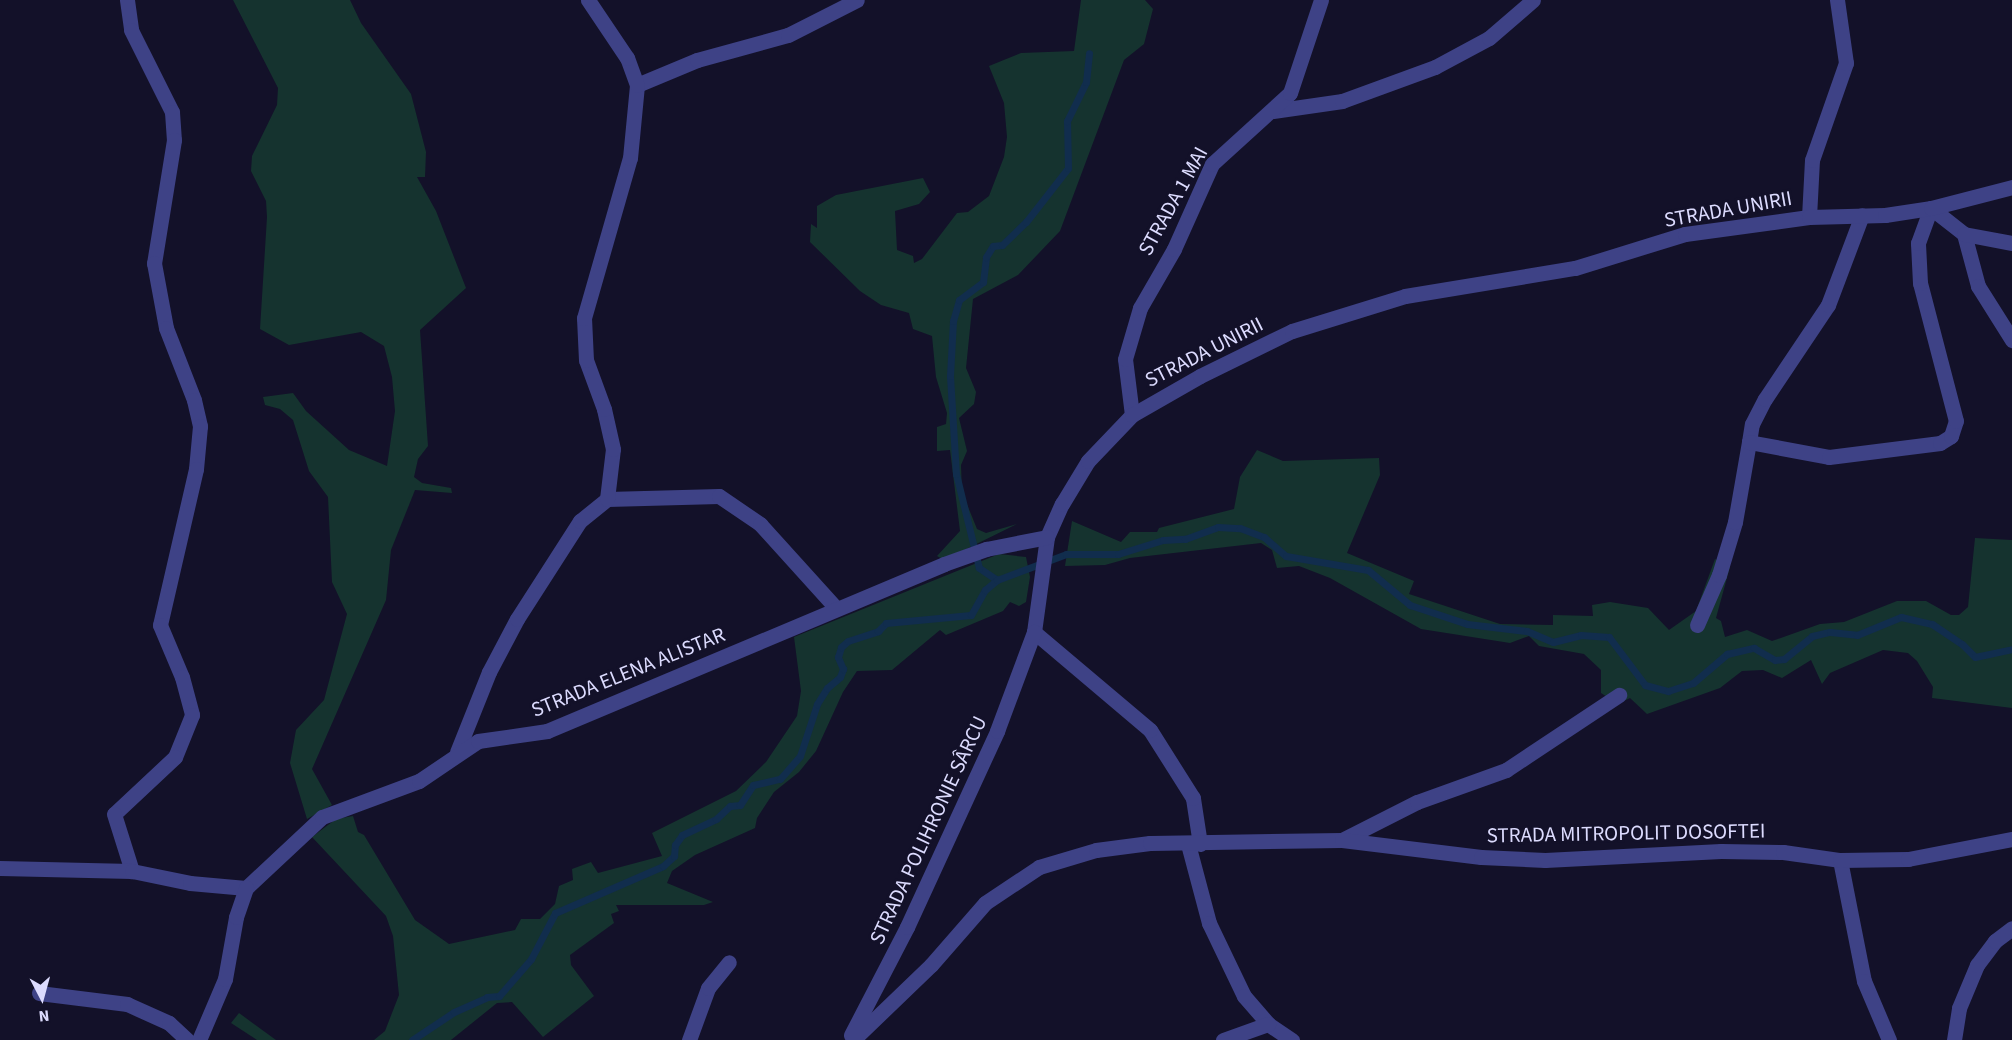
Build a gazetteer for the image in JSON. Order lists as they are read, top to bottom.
{
  "streets": {
    "street": [
      "STRADA 1 MAI",
      "STRADA UNIRII",
      "STRADA ELENA ALISTAR",
      "STRADA POLIHRONIE SÂRCU",
      "STRADA MITROPOLIT DOSOFTEI"
    ]
  },
  "crossings": [
    ["STRADA 1 MAI", "STRADA UNIRII"],
    ["STRADA UNIRII", "STRADA ELENA ALISTAR"],
    ["STRADA UNIRII", "STRADA POLIHRONIE SÂRCU"]
  ],
  "north": "bottom"
}
